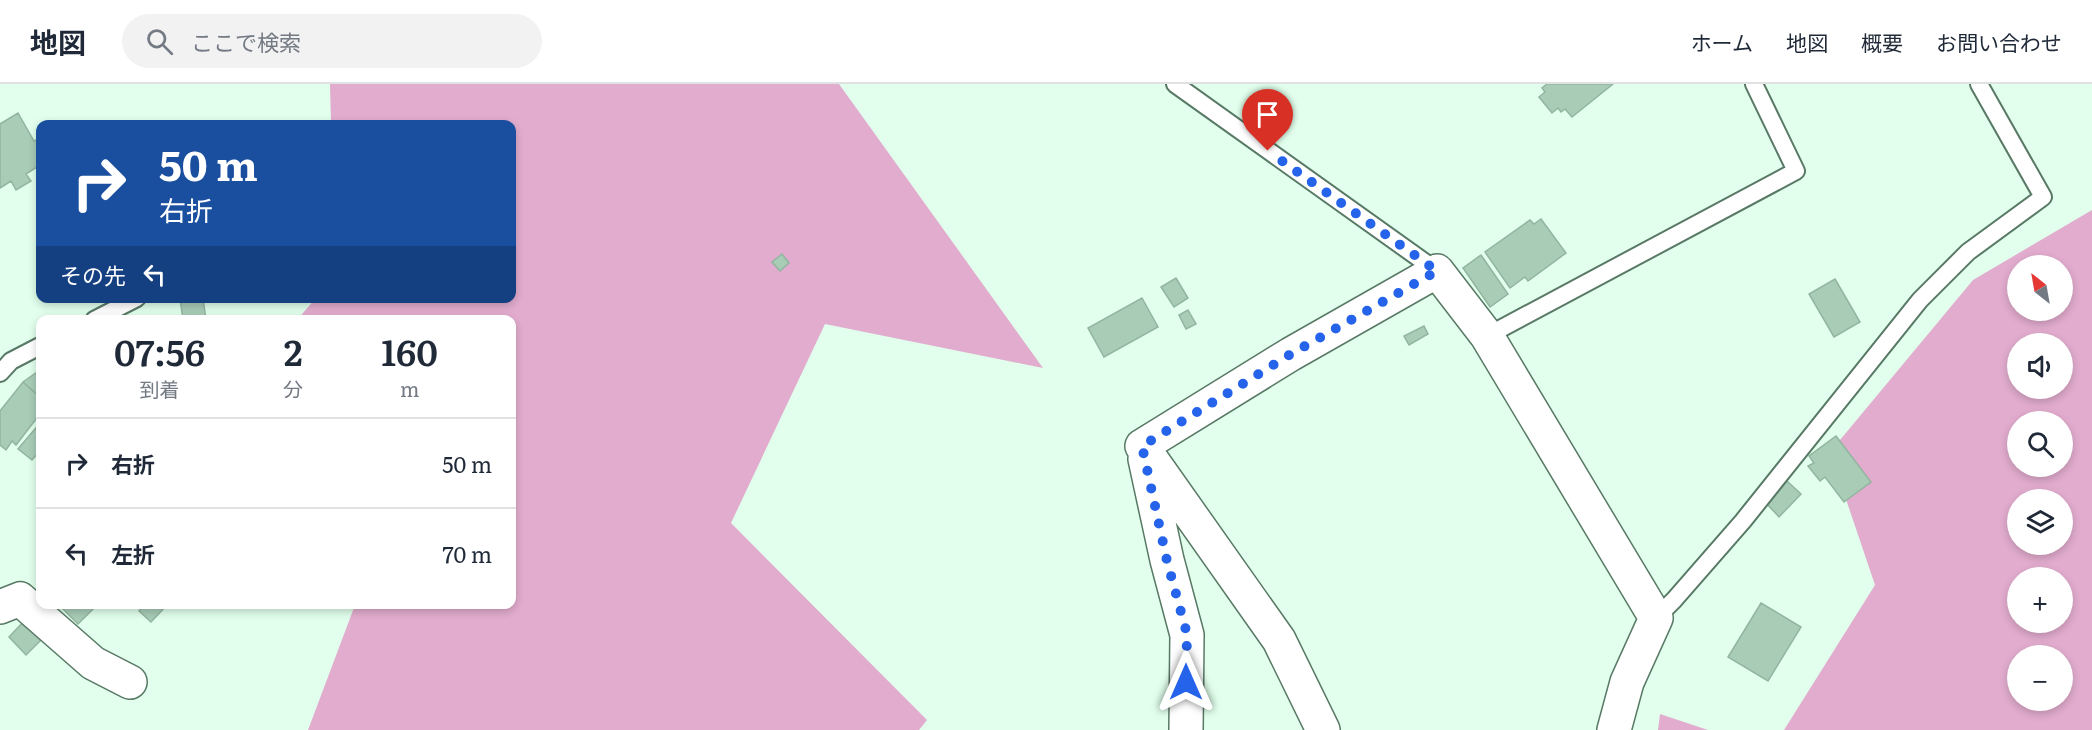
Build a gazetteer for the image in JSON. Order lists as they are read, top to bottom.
{
  "north": "top left",
  "page": {
    "header": "地図",
    "search": "ここで検索",
    "nav": [
      "ホーム",
      "地図",
      "概要",
      "お問い合わせ"
    ],
    "turn": ["50 m", "右折"],
    "then": "その先",
    "map_buttons": ["+", "−"],
    "eta": [
      "07:56",
      "到着",
      "2",
      "分",
      "160",
      "m"
    ],
    "list": [
      {
        "name": "右折",
        "value": "50 m"
      },
      {
        "name": "左折",
        "value": "70 m"
      }
    ]
  }
}
